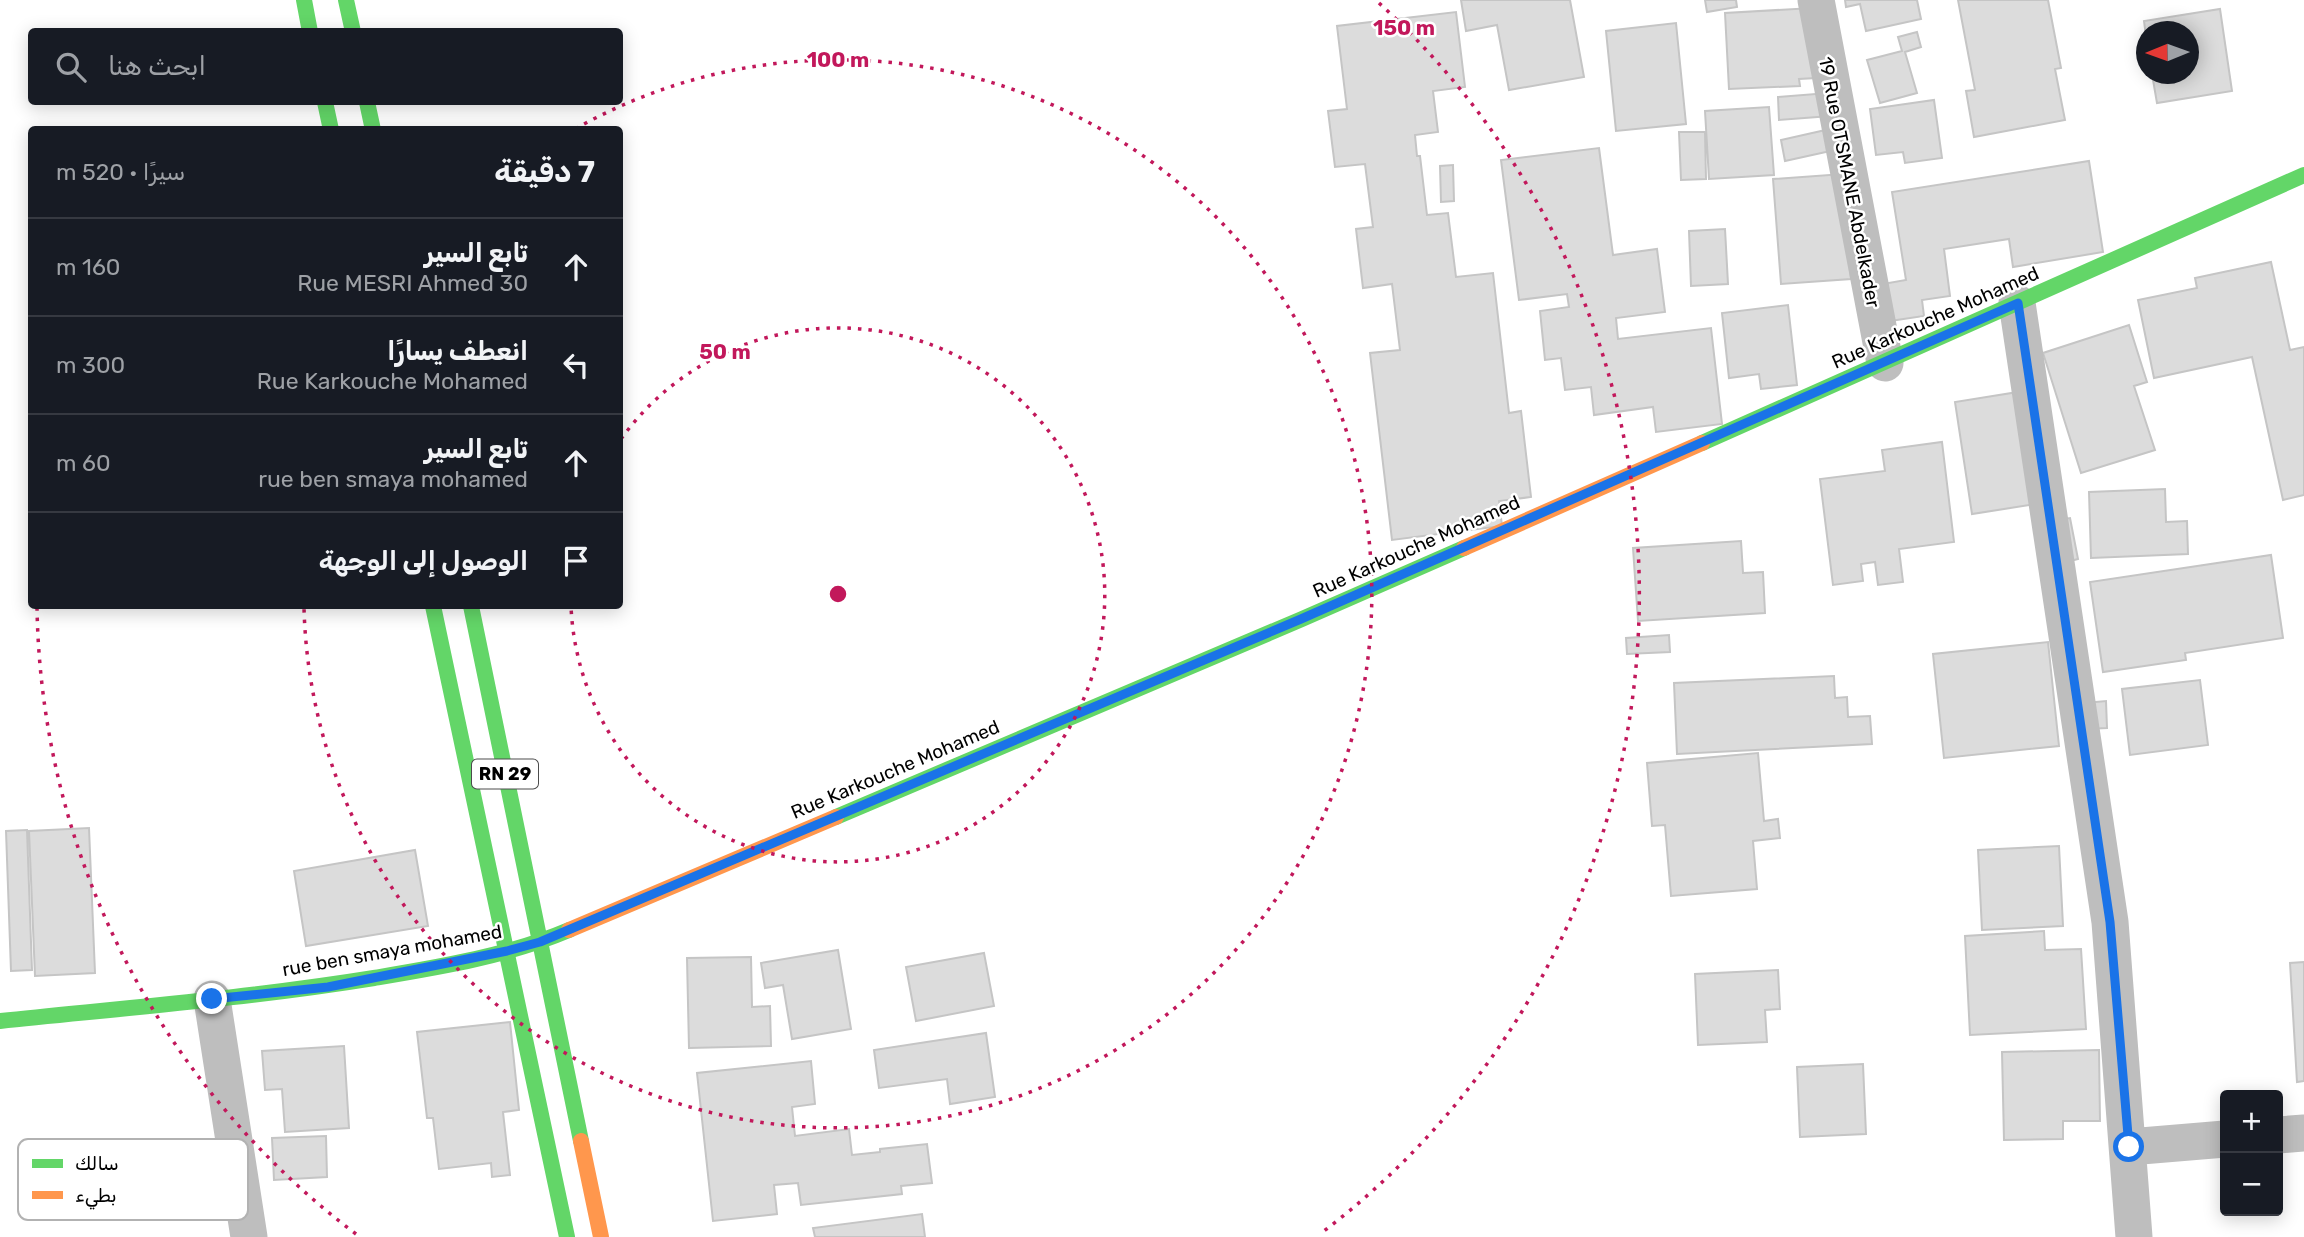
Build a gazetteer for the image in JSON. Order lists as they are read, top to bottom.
{
  "streets": {
    "main road": ["Rue Karkouche Mohamed", "RN 29", "rue ben smaya mohamed"],
    "street": ["19 Rue OTSMANE Abdelkader"]
  },
  "crossings": [
    ["19 Rue OTSMANE Abdelkader", "Rue Karkouche Mohamed"],
    ["Rue Karkouche Mohamed", "RN 29"],
    ["Rue Karkouche Mohamed", "rue ben smaya mohamed"],
    ["RN 29", "rue ben smaya mohamed"]
  ],
  "legend": ["سالك", "بطيء"],
  "north": "left",
  "page": {
    "search": "ابحث هنا",
    "heading": ["7 دقيقة", "سيرًا · 520 m"],
    "list": [
      ["تابع السير", "30 Rue MESRI Ahmed", "160 m"],
      ["انعطف يسارًا", "Rue Karkouche Mohamed", "300 m"],
      ["تابع السير", "rue ben smaya mohamed", "60 m"],
      "الوصول إلى الوجهة"
    ],
    "map_buttons": ["+", "−"]
  },
  "rings": ["150 m", "100 m", "50 m"]
}
